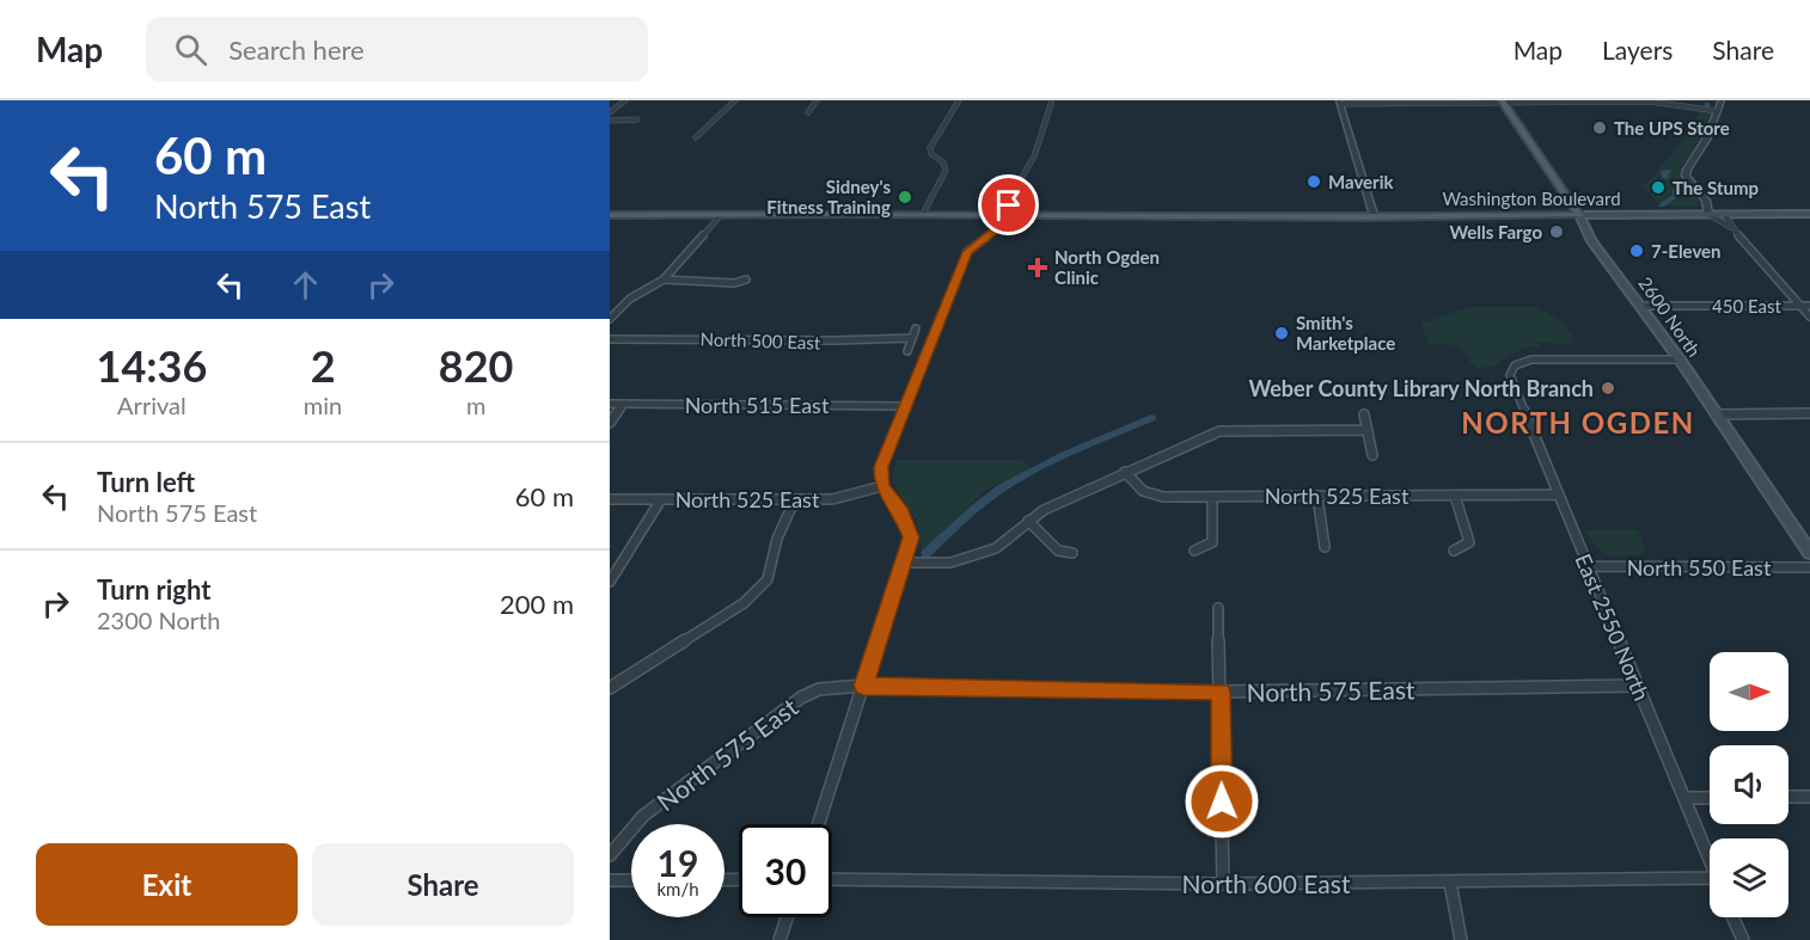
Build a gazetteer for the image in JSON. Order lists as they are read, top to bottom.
{
  "streets": {
    "main road": ["Washington Boulevard", "2600 North"],
    "street": [
      "450 East",
      "North 500 East",
      "North 515 East",
      "North 525 East",
      "North 550 East",
      "East 2550 North",
      "North 575 East",
      "North 600 East"
    ]
  },
  "crossings": [
    ["Washington Boulevard", "2600 North"],
    ["450 East", "2600 North"],
    ["2600 North", "East 2550 North"],
    ["North 525 East", "East 2550 North"],
    ["North 550 East", "East 2550 North"],
    ["East 2550 North", "North 575 East"]
  ],
  "districts": ["NORTH OGDEN"],
  "places": {
    "other": [
      "The UPS Store",
      "Maverik",
      "The Stump",
      "Sidney's Fitness Training",
      "Wells Fargo",
      "7-Eleven",
      "Smith's Marketplace",
      "Weber County Library North Branch"
    ],
    "health": ["North Ogden Clinic"]
  },
  "north": "right",
  "page": {
    "header": "Map",
    "search": "Search here",
    "nav": ["Map", "Layers", "Share"],
    "turn": ["60 m", "North 575 East"],
    "eta": [
      "14:36",
      "Arrival",
      "2",
      "min",
      "820",
      "m"
    ],
    "list": [
      {
        "name": "Turn left",
        "note": "North 575 East",
        "value": "60 m"
      },
      {
        "name": "Turn right",
        "note": "2300 North",
        "value": "200 m"
      }
    ],
    "speed": "19 km/h",
    "limit": "30",
    "buttons": ["Exit", "Share"]
  }
}
